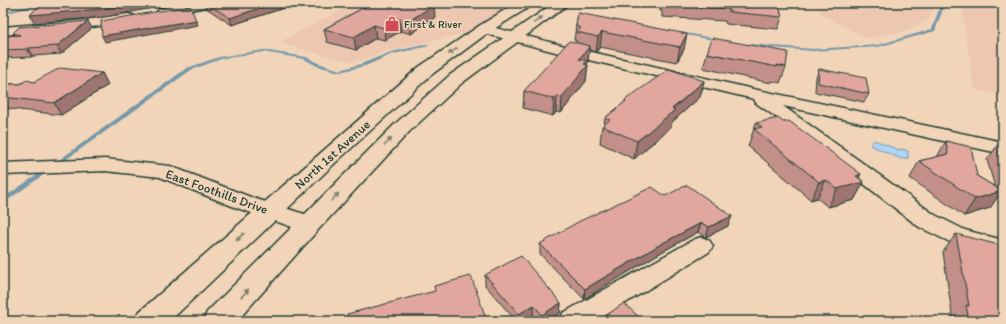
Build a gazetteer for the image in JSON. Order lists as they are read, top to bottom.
{
  "streets": {
    "main road": ["North 1st Avenue"],
    "street": ["East Foothills Drive"]
  },
  "crossings": [
    ["North 1st Avenue", "East Foothills Drive"]
  ],
  "places": {
    "shop": ["First & River"]
  }
}
